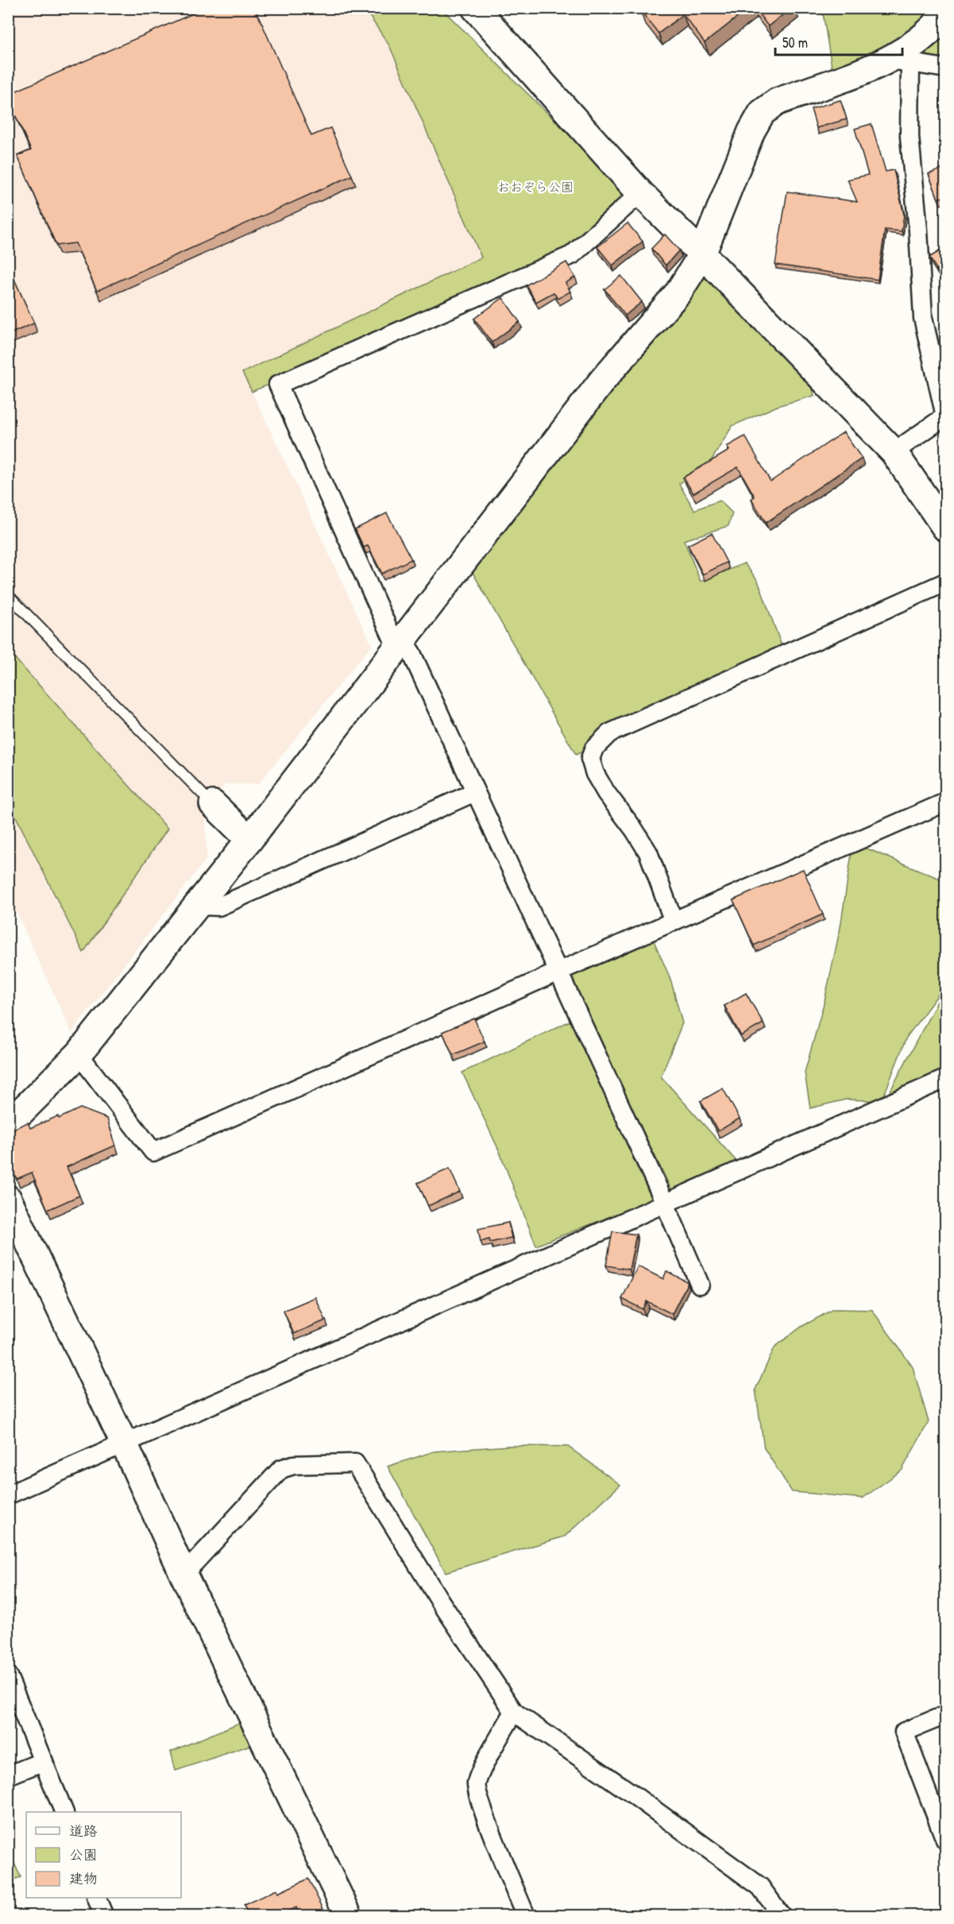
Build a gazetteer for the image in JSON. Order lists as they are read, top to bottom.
{
  "parks": ["おおぞら公園"],
  "legend": ["道路", "公園", "建物"],
  "scale_bar": "50 m"
}
